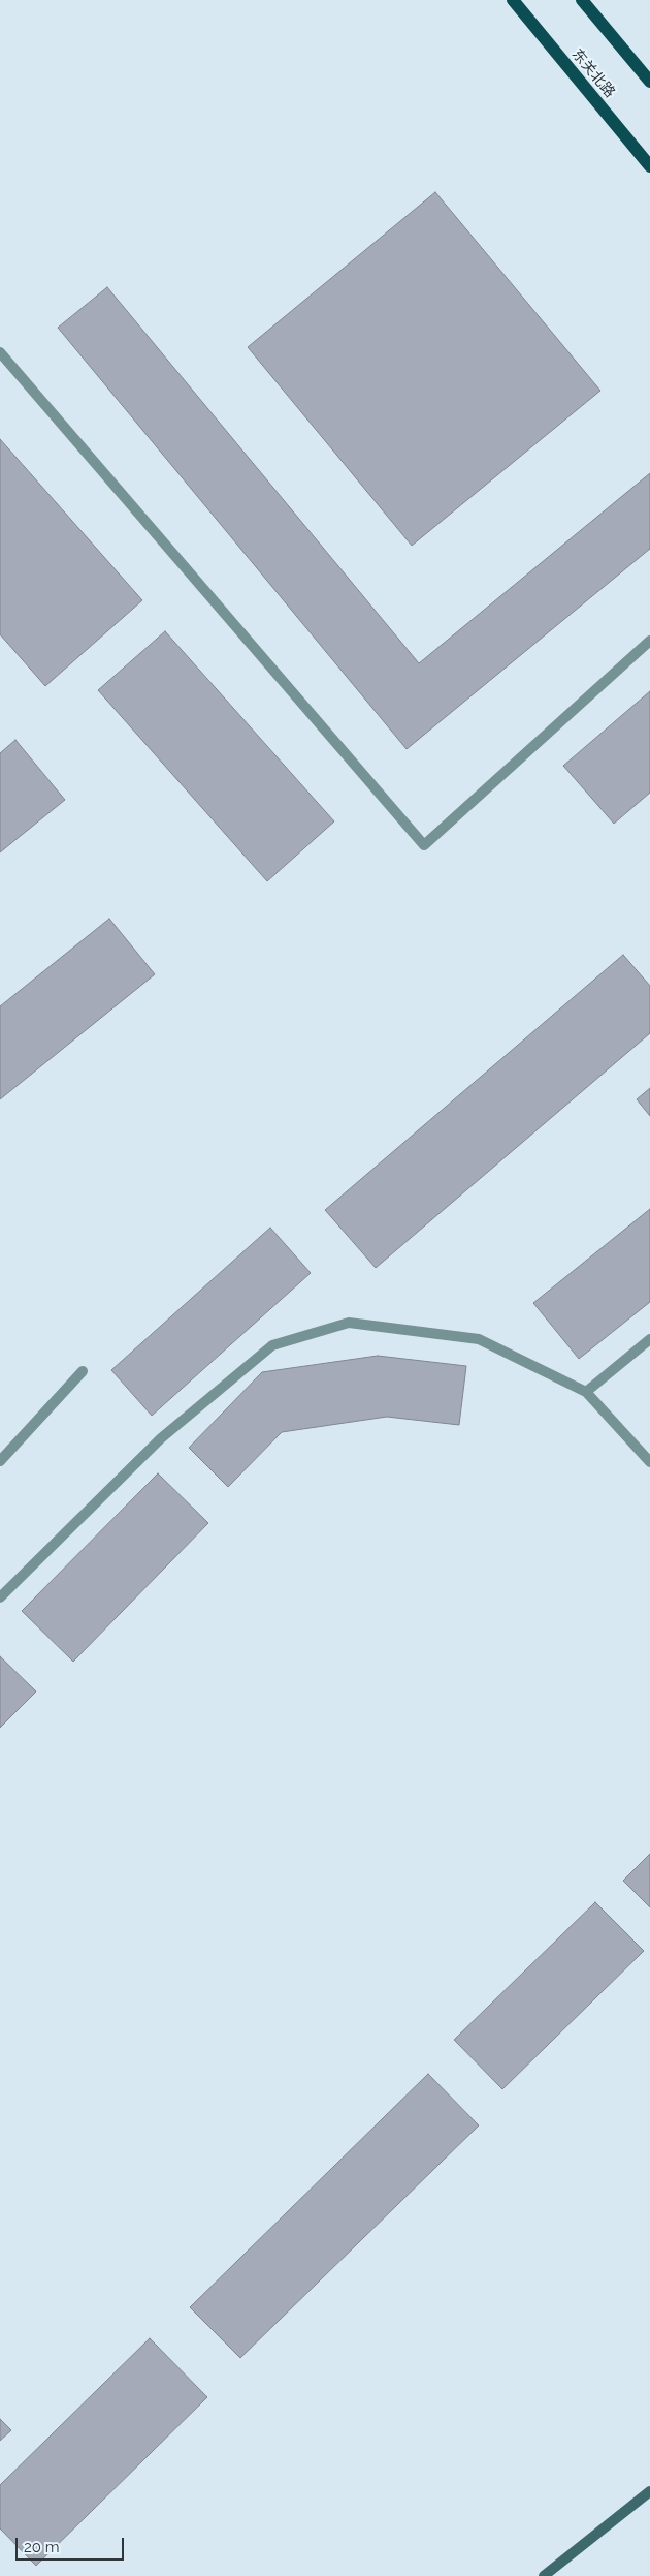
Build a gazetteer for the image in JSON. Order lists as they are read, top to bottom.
{
  "streets": {
    "main road": ["东关北路"]
  },
  "scale_bar": "20 m"
}
